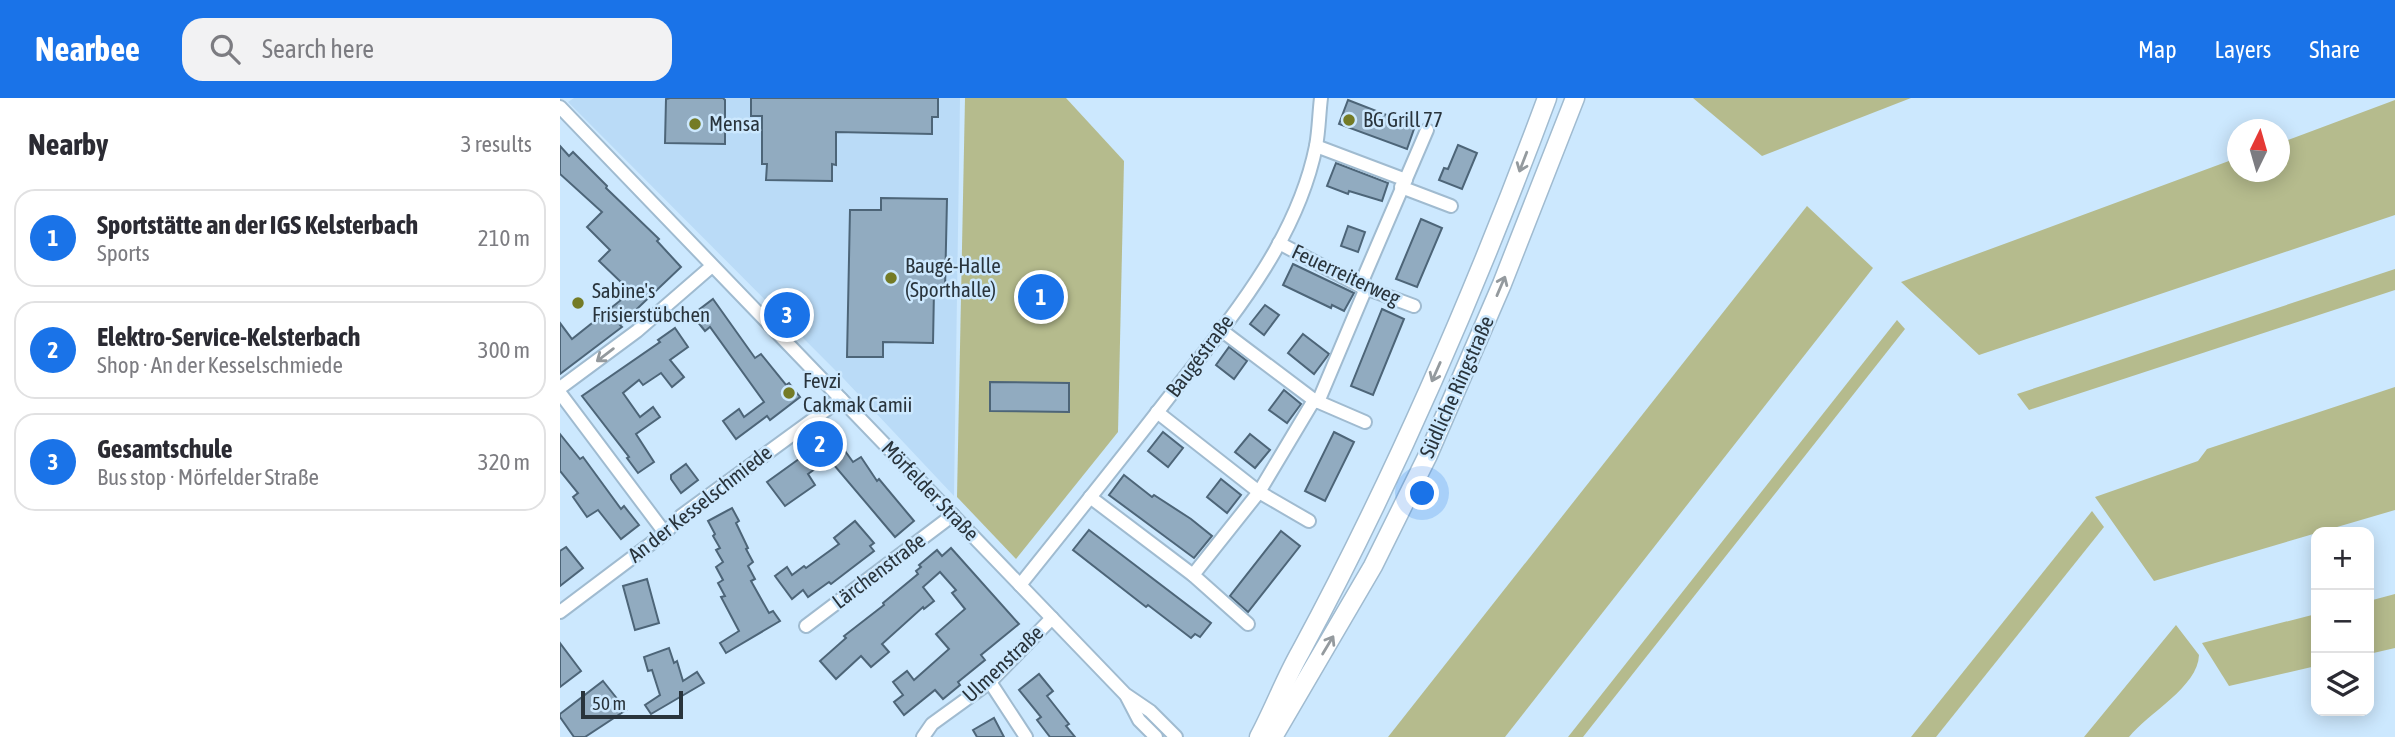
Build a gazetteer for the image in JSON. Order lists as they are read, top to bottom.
{
  "streets": {
    "main road": ["Südliche Ringstraße"],
    "street": [
      "Feuerreiterweg",
      "Baugéstraße",
      "Mörfelder Straße",
      "An der Kesselschmiede",
      "Lärchenstraße",
      "Ulmenstraße"
    ]
  },
  "crossings": [
    ["Feuerreiterweg", "Baugéstraße"],
    ["Baugéstraße", "Mörfelder Straße"],
    ["Mörfelder Straße", "An der Kesselschmiede"],
    ["Mörfelder Straße", "Lärchenstraße"],
    ["Mörfelder Straße", "Ulmenstraße"]
  ],
  "places": [
    "BG Grill 77",
    "Mensa",
    "Baugé-Halle (Sporthalle)",
    "Sabine's Frisierstübchen",
    "Fevzi Cakmak Camii"
  ],
  "scale_bar": "50 m",
  "north": "top",
  "page": {
    "header": "Nearbee",
    "search": "Search here",
    "nav": ["Map", "Layers", "Share"],
    "heading": ["Nearby", "3 results"],
    "list": [
      {
        "mark": "1",
        "name": "Sportstätte an der IGS Kelsterbach",
        "note": "Sports",
        "value": "210 m"
      },
      {
        "mark": "2",
        "name": "Elektro-Service-Kelsterbach",
        "note": "Shop · An der Kesselschmiede",
        "value": "300 m"
      },
      {
        "mark": "3",
        "name": "Gesamtschule",
        "note": "Bus stop · Mörfelder Straße",
        "value": "320 m"
      }
    ],
    "pins": ["1", "3", "2"],
    "map_buttons": ["+", "−"],
    "scale": "50 m"
  }
}
